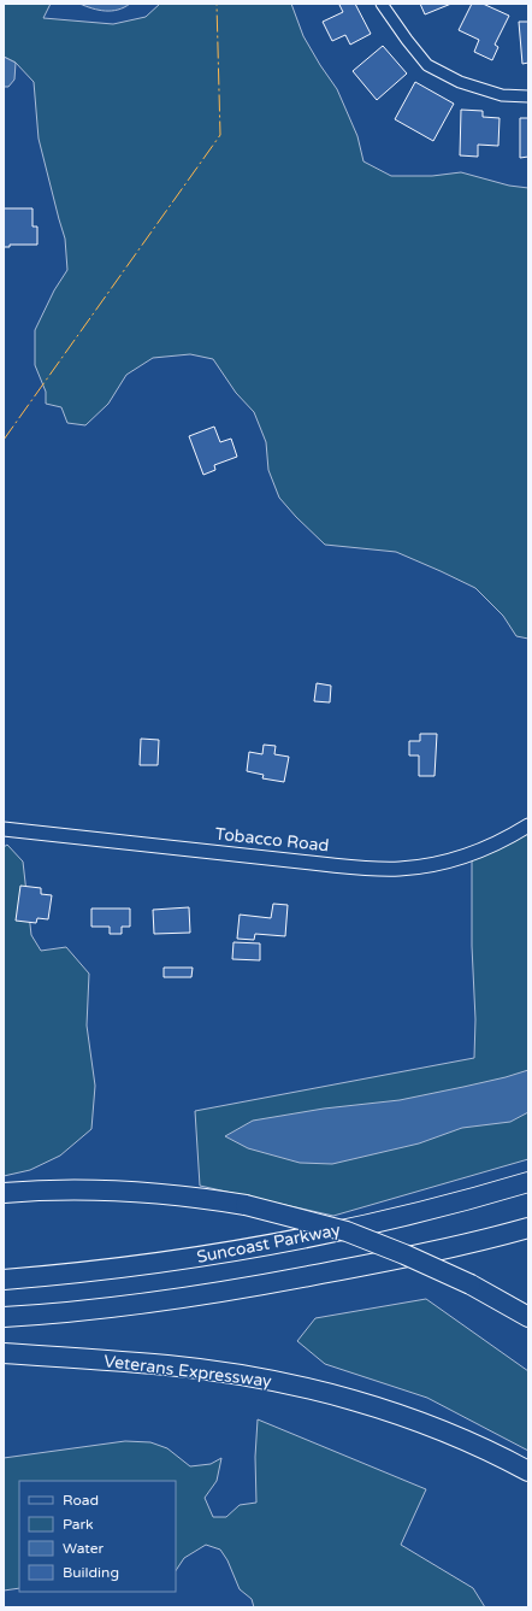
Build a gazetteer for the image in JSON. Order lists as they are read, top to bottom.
{
  "streets": {
    "highway": ["Suncoast Parkway", "Veterans Expressway"],
    "street": ["Tobacco Road"]
  },
  "legend": [
    "Road",
    "Park",
    "Water",
    "Building"
  ]
}
